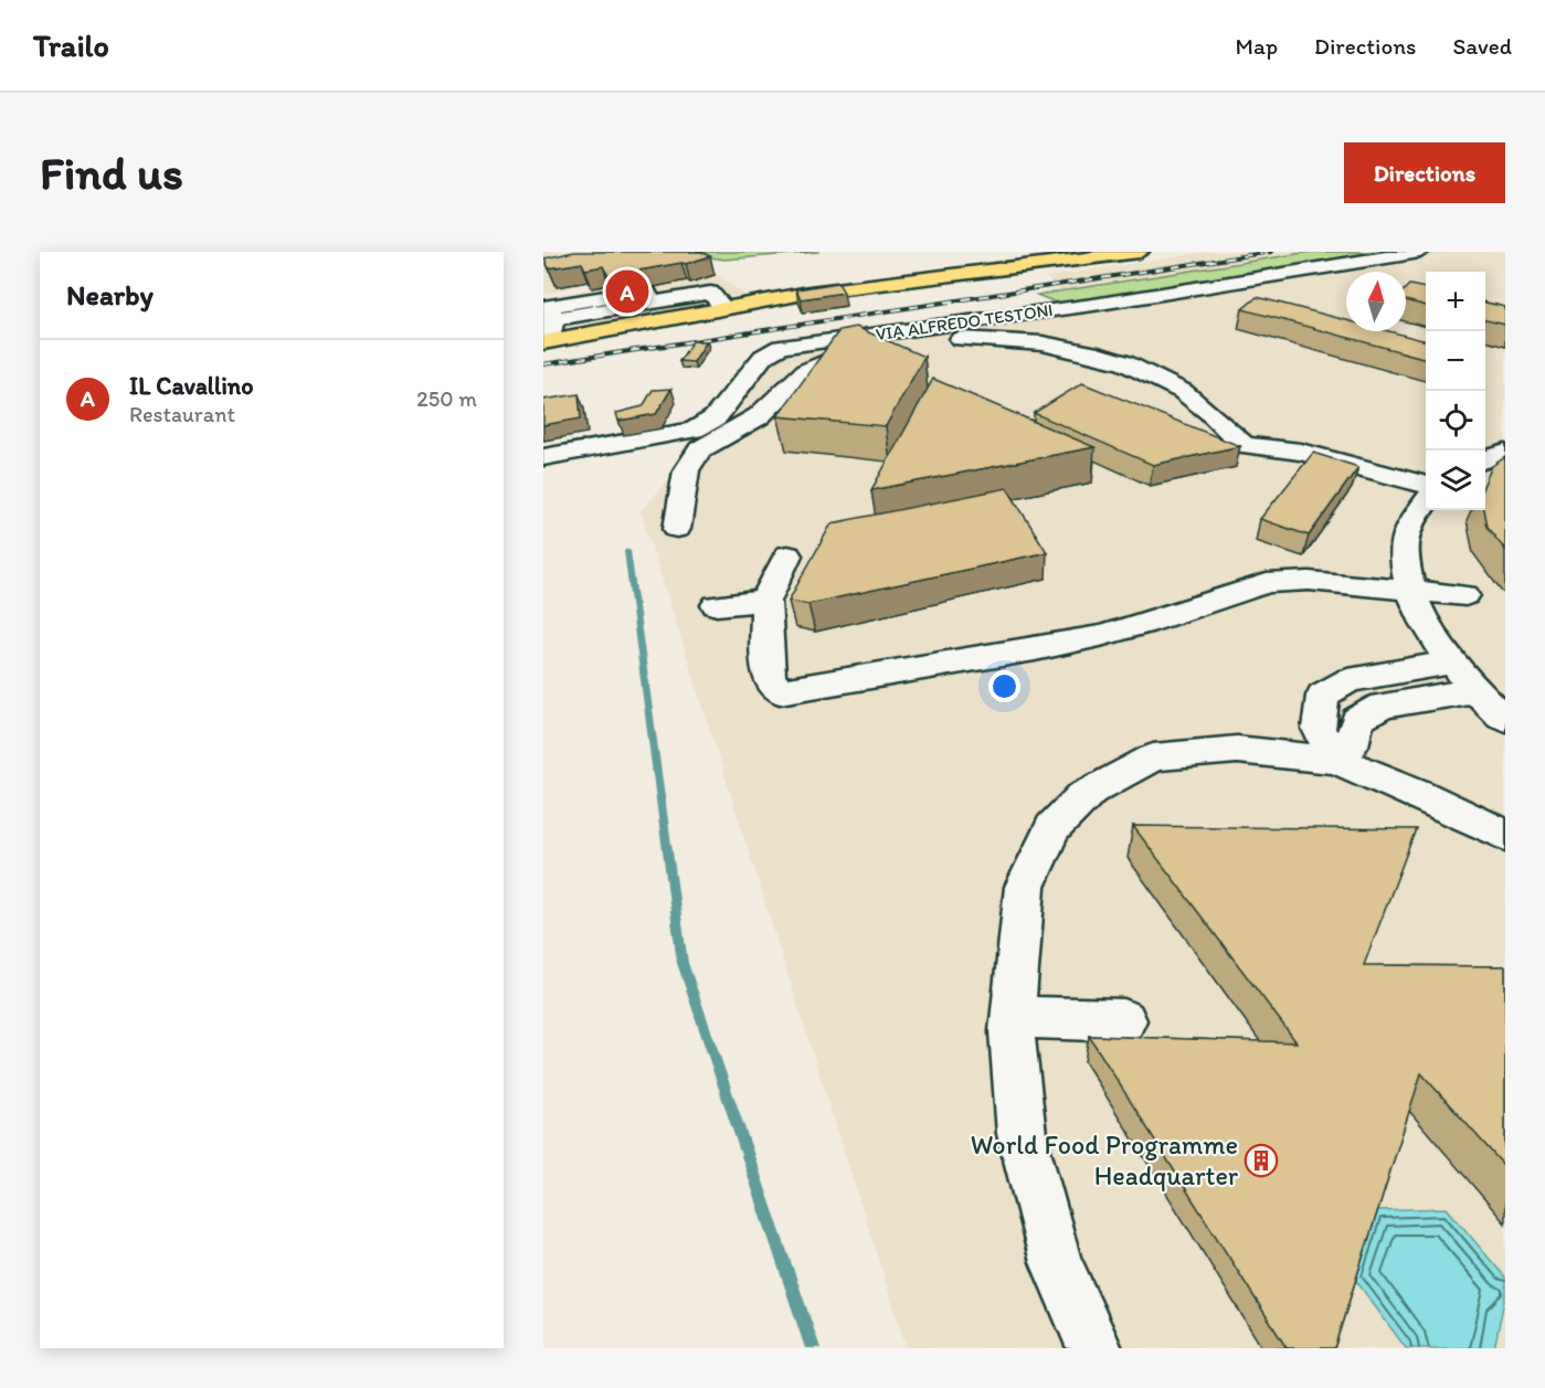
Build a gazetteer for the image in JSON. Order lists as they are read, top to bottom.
{
  "streets": {
    "street": ["VIA ALFREDO TESTONI"]
  },
  "places": {
    "building": ["World Food Programme Headquarter"]
  },
  "north": "top",
  "page": {
    "header": "Trailo",
    "nav": ["Map", "Directions", "Saved"],
    "buttons": "Directions",
    "title": "Find us",
    "heading": "Nearby",
    "pins": "A",
    "map_buttons": ["+", "−"],
    "list": [
      {
        "mark": "A",
        "name": "IL Cavallino",
        "note": "Restaurant",
        "value": "250 m"
      }
    ]
  }
}
